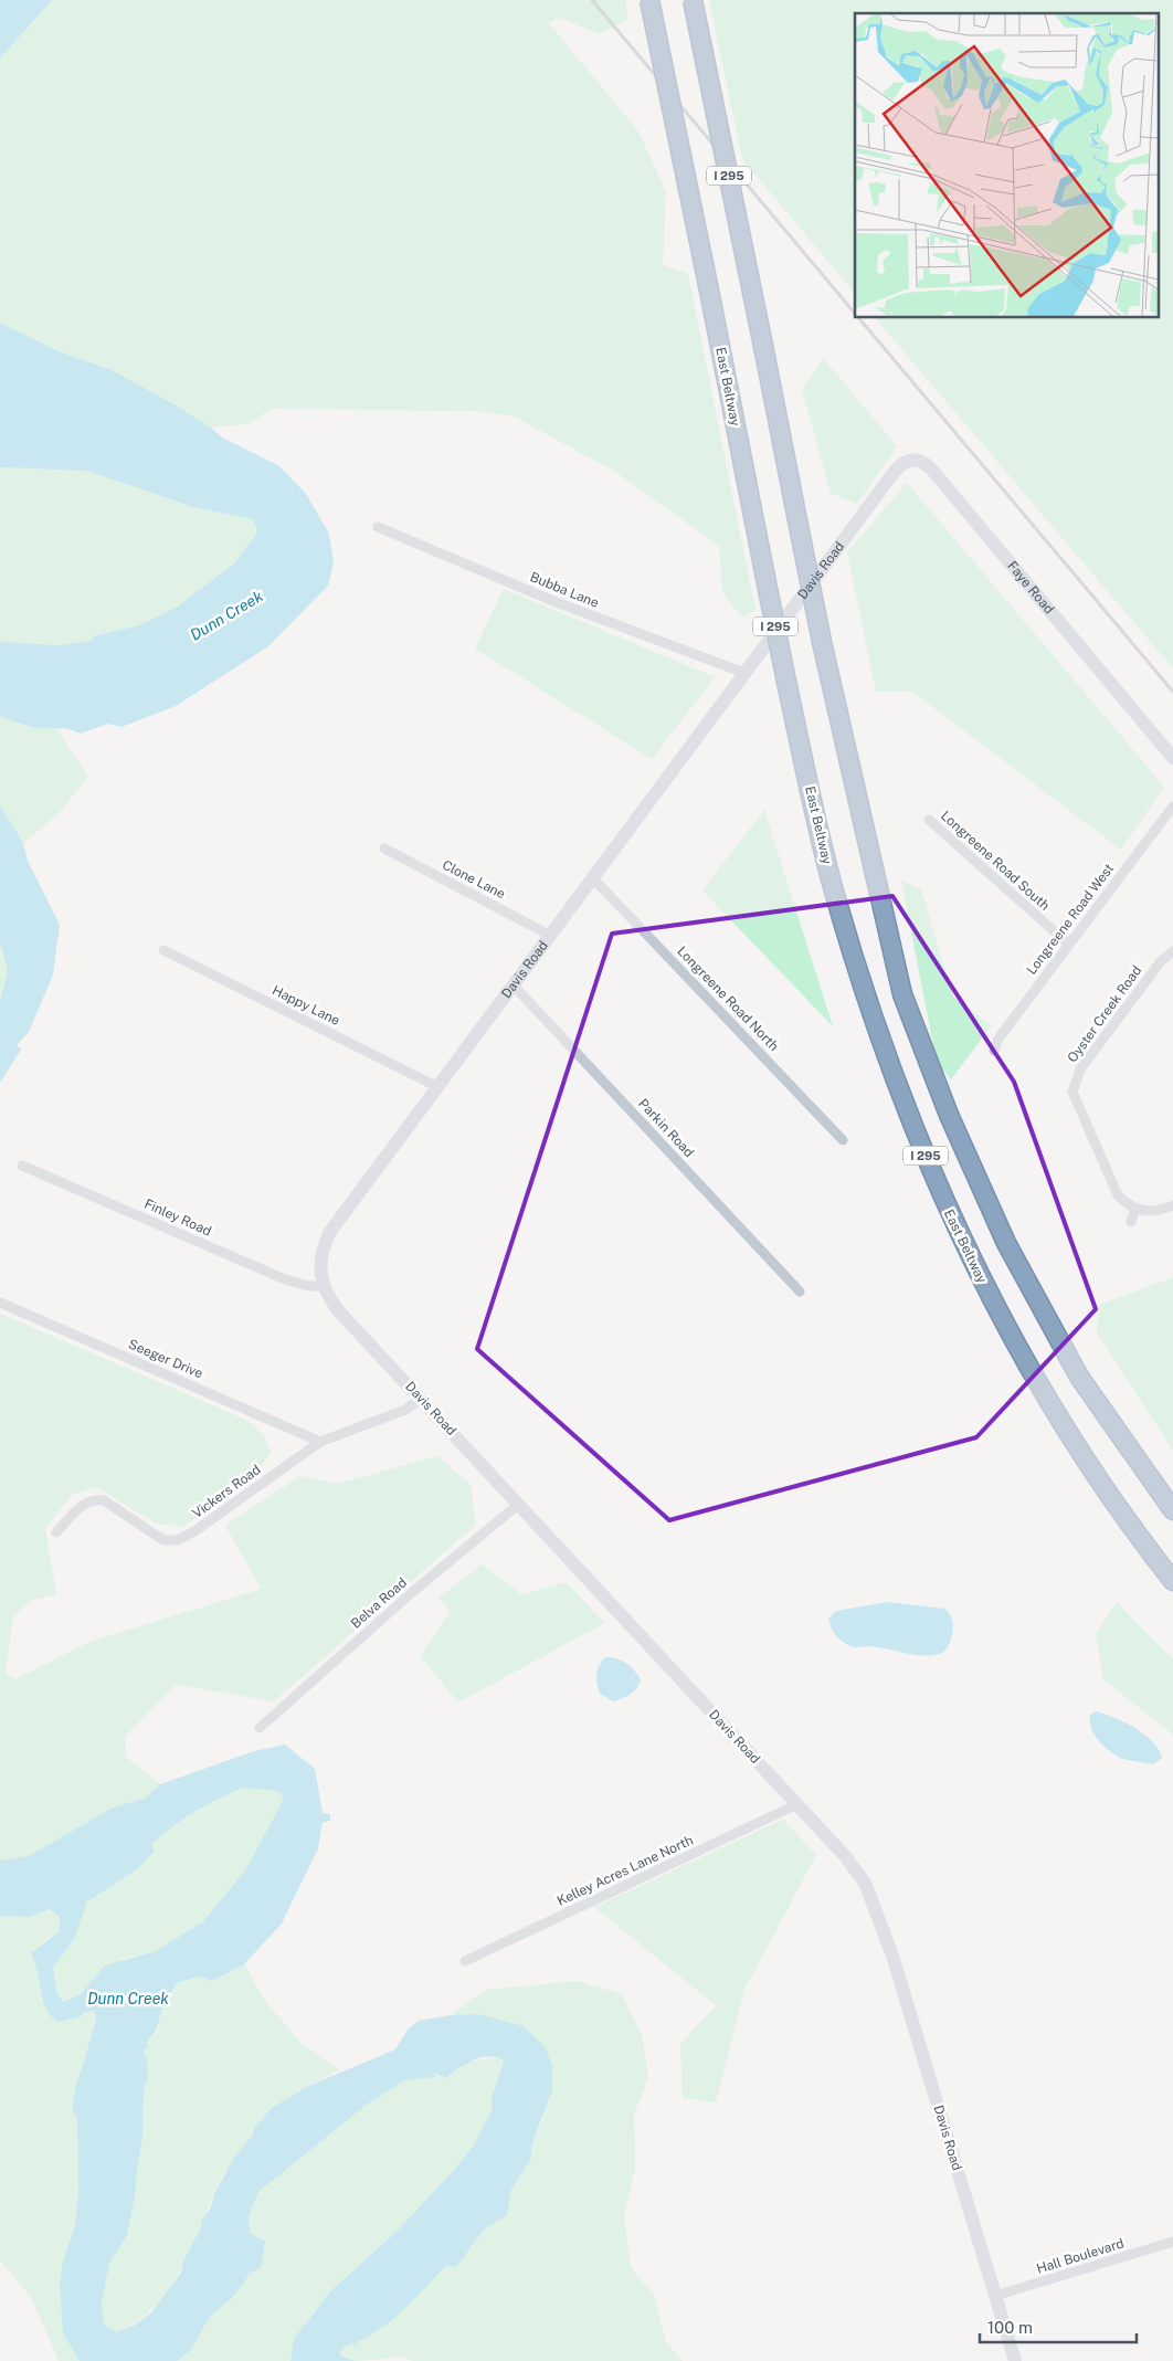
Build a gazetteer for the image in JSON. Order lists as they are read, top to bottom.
{
  "streets": {
    "highway": ["I 295", "East Beltway"],
    "street": [
      "Davis Road",
      "Faye Road",
      "Bubba Lane",
      "Longreene Road South",
      "Clone Lane",
      "Longreene Road West",
      "Longreene Road North",
      "Happy Lane",
      "Oyster Creek Road",
      "Parkin Road",
      "Finley Road",
      "Seeger Drive",
      "Vickers Road",
      "Belva Road",
      "Kelley Acres Lane North",
      "Hall Boulevard"
    ]
  },
  "crossings": [
    ["Davis Road", "Faye Road"],
    ["Davis Road", "Bubba Lane"],
    ["Davis Road", "Clone Lane"],
    ["Davis Road", "Longreene Road North"],
    ["Davis Road", "Happy Lane"],
    ["Davis Road", "Parkin Road"],
    ["Davis Road", "Finley Road"],
    ["Davis Road", "Vickers Road"],
    ["Davis Road", "Belva Road"],
    ["Davis Road", "Kelley Acres Lane North"],
    ["Davis Road", "Hall Boulevard"],
    ["Longreene Road South", "Longreene Road West"],
    ["Seeger Drive", "Vickers Road"]
  ],
  "water": ["Dunn Creek"],
  "scale_bar": "100 m"
}
